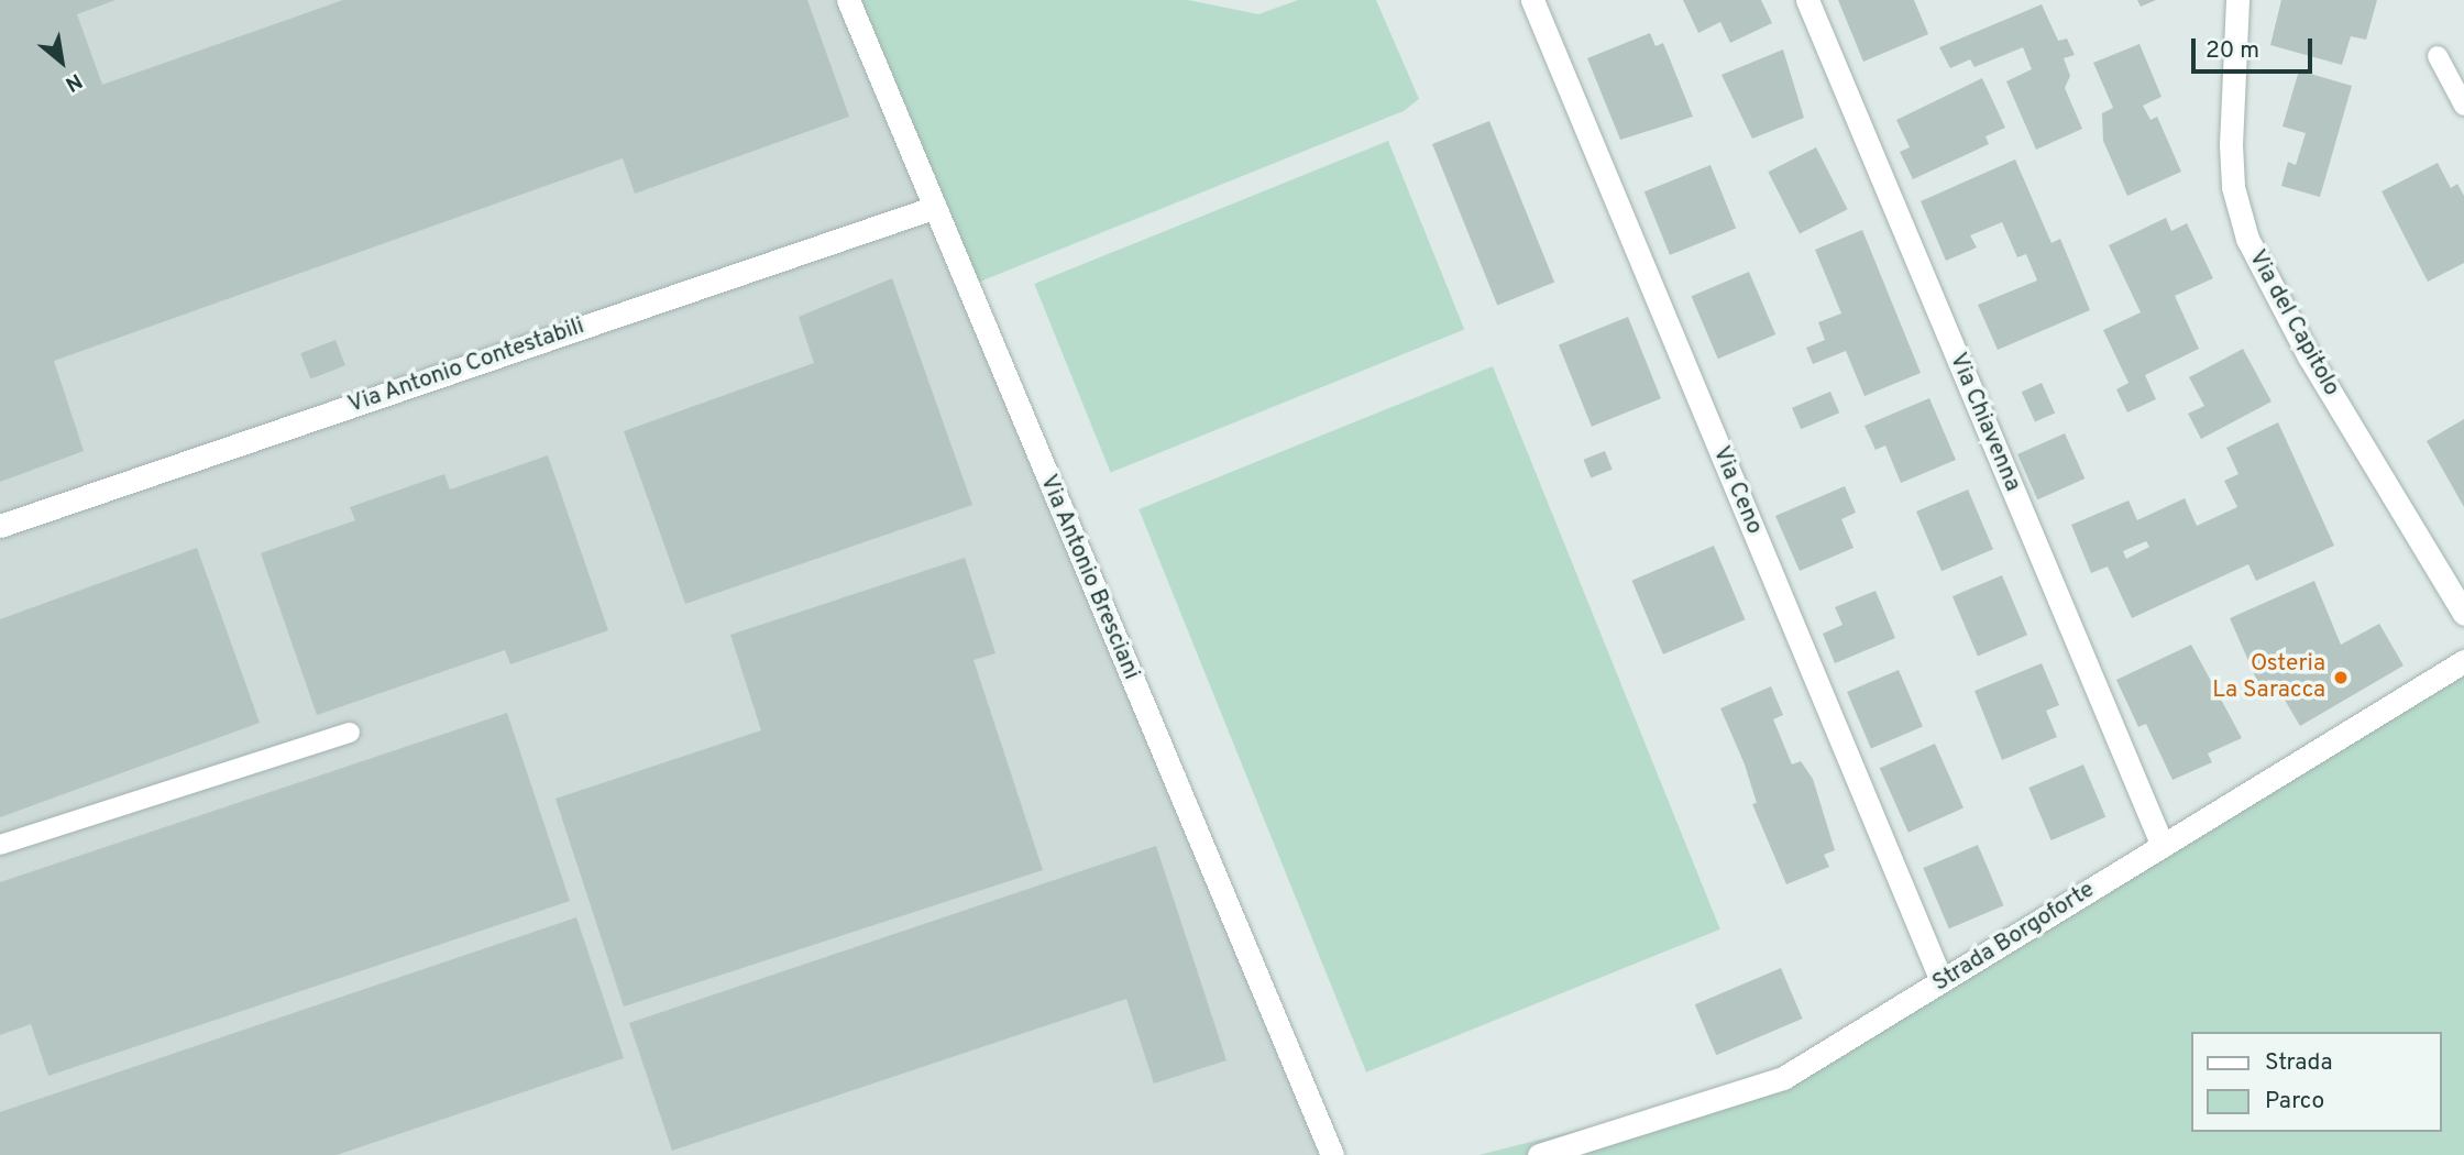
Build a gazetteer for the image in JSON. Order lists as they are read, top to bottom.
{
  "streets": {
    "street": [
      "Via del Capitolo",
      "Via Antonio Contestabili",
      "Via Chiavenna",
      "Via Ceno",
      "Via Antonio Bresciani",
      "Strada Borgoforte"
    ]
  },
  "crossings": [
    ["Via Antonio Contestabili", "Via Antonio Bresciani"],
    ["Via Chiavenna", "Strada Borgoforte"],
    ["Via Ceno", "Strada Borgoforte"]
  ],
  "places": ["Osteria La Saracca"],
  "legend": ["Strada", "Parco"],
  "scale_bar": "20 m",
  "north": "bottom right"
}
